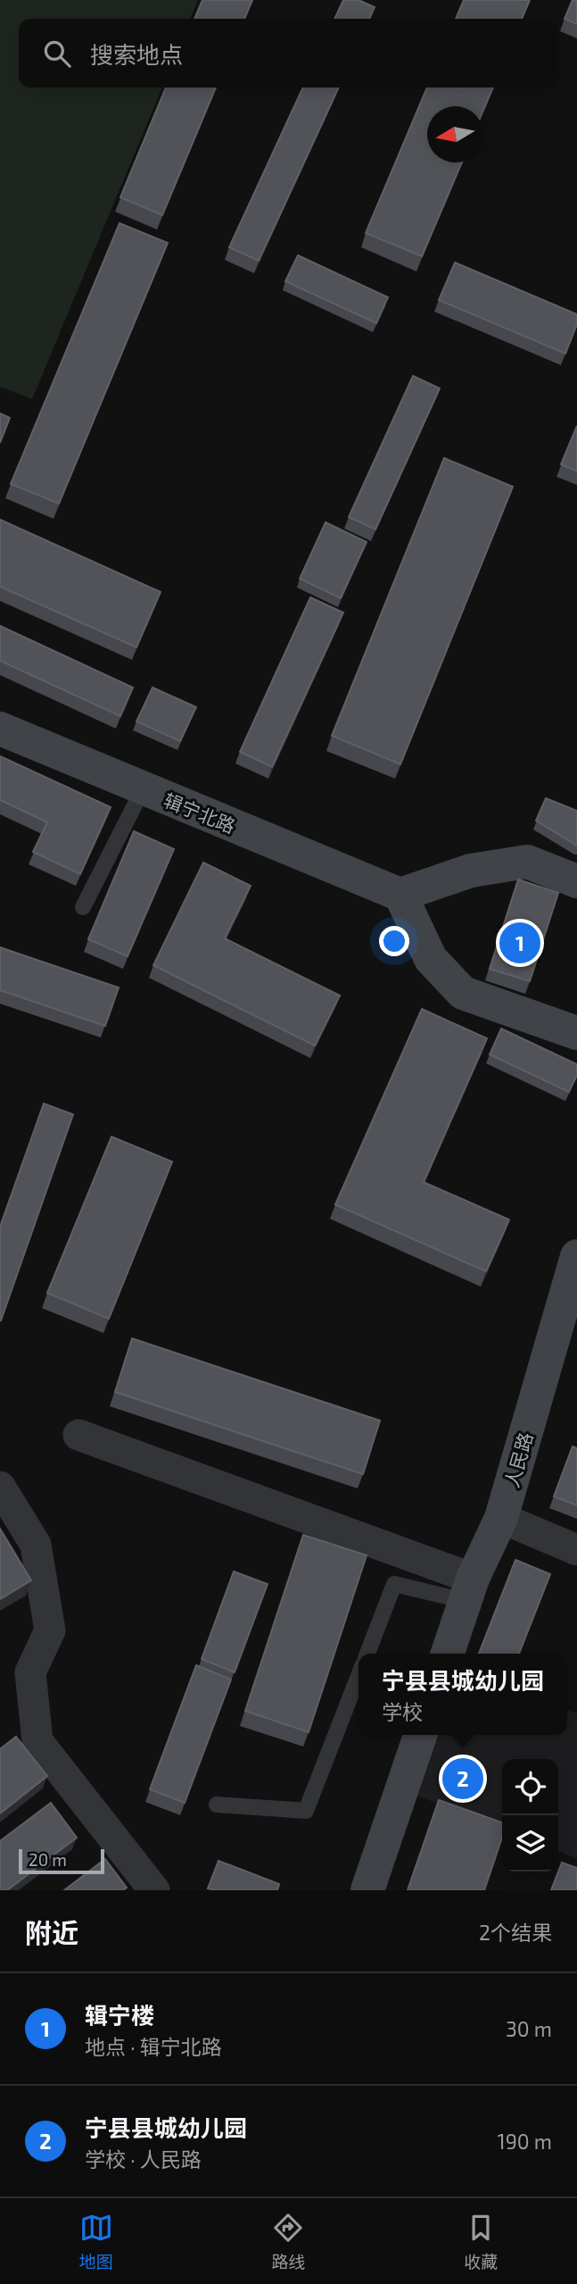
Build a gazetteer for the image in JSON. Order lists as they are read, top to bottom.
{
  "streets": {
    "street": ["辑宁北路", "人民路"]
  },
  "scale_bar": "20 m",
  "north": "left",
  "page": {
    "search": "搜索地点",
    "pins": ["1", "2"],
    "popup": ["宁县县城幼儿园", "学校"],
    "scale": "20 m",
    "heading": ["附近", "2个结果"],
    "list": [
      {
        "mark": "1",
        "name": "辑宁楼",
        "note": "地点 · 辑宁北路",
        "value": "30 m"
      },
      {
        "mark": "2",
        "name": "宁县县城幼儿园",
        "note": "学校 · 人民路",
        "value": "190 m"
      }
    ],
    "nav": ["地图", "路线", "收藏"]
  }
}
